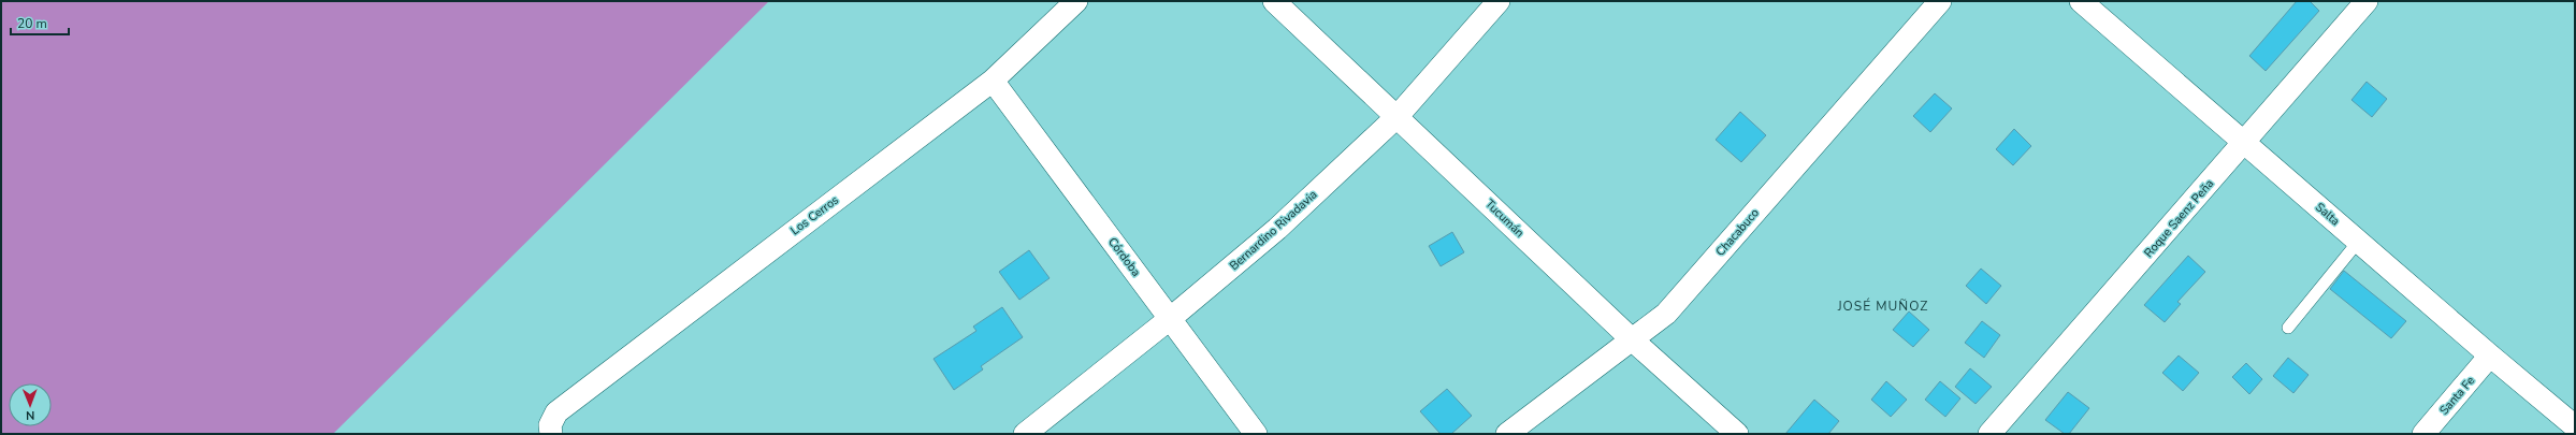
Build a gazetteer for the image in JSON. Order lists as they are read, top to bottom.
{
  "streets": {
    "street": [
      "Salta",
      "Los Cerros",
      "Tucumán",
      "Roque Saenz Peña",
      "Bernardino Rivadavia",
      "Chacabuco",
      "Córdoba",
      "Santa Fe"
    ]
  },
  "crossings": [
    ["Salta", "Roque Saenz Peña"],
    ["Salta", "Santa Fe"],
    ["Los Cerros", "Córdoba"],
    ["Tucumán", "Bernardino Rivadavia"],
    ["Tucumán", "Chacabuco"],
    ["Bernardino Rivadavia", "Córdoba"]
  ],
  "districts": ["JOSÉ MUÑOZ"],
  "scale_bar": "20 m",
  "north": "bottom"
}
